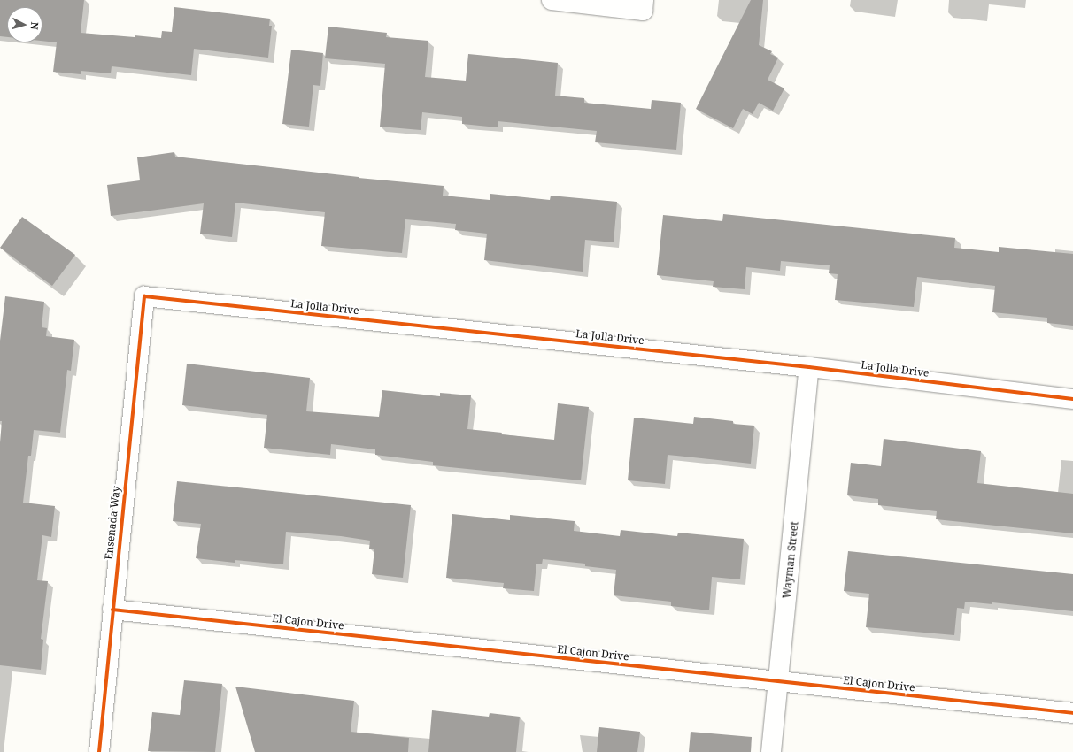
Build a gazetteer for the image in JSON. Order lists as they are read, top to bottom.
{
  "streets": {
    "street": [
      "La Jolla Drive",
      "Ensenada Way",
      "Wayman Street",
      "El Cajon Drive"
    ]
  },
  "crossings": [
    ["La Jolla Drive", "Ensenada Way"],
    ["La Jolla Drive", "Wayman Street"],
    ["Ensenada Way", "El Cajon Drive"],
    ["Wayman Street", "El Cajon Drive"]
  ],
  "north": "right"
}
